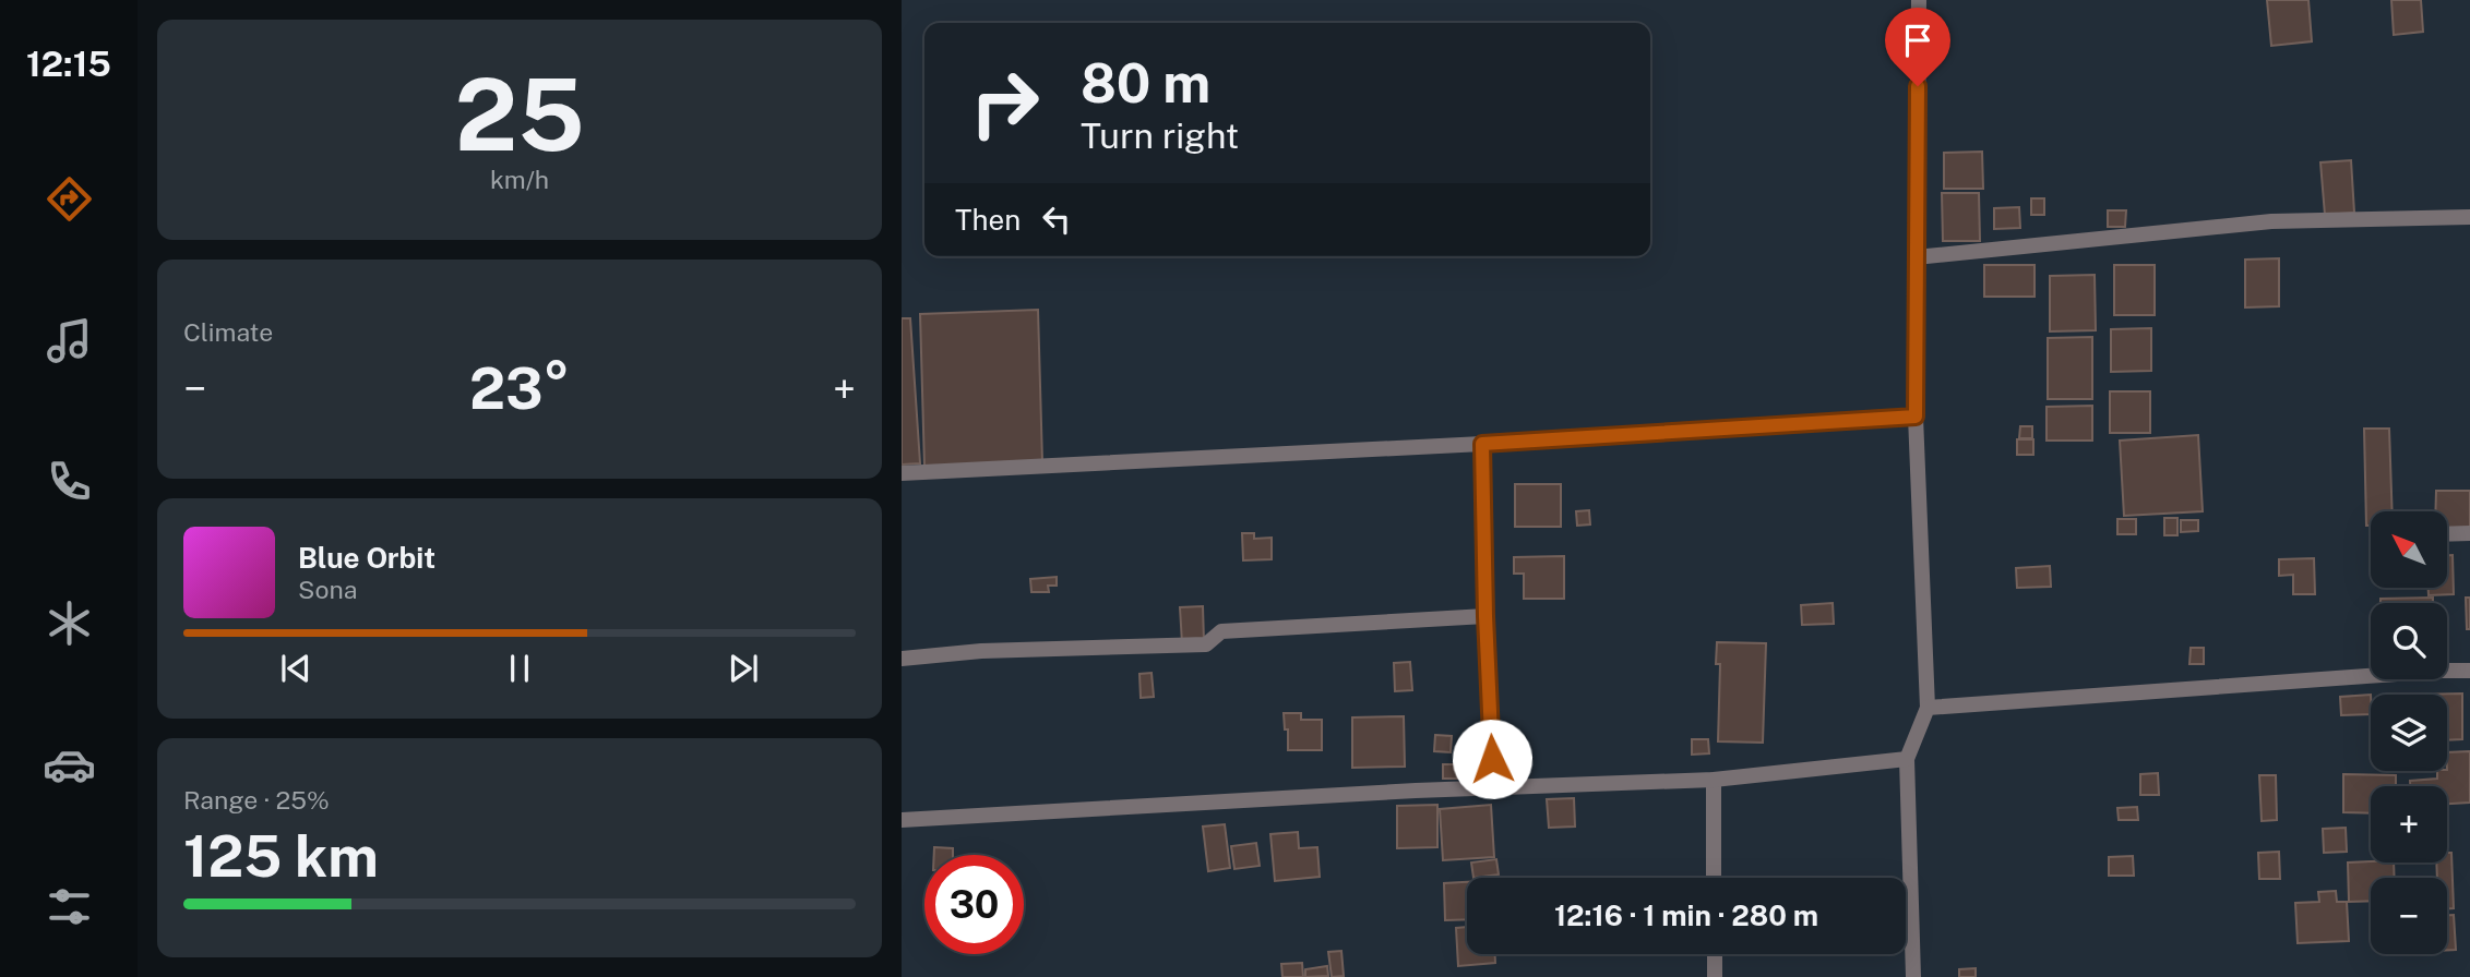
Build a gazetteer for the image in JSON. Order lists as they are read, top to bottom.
{
  "north": "top left",
  "page": {
    "tabs": "12:15",
    "tile": [
      ["25", "km/h"],
      "Climate",
      ["Range · 25%", "125 km"]
    ],
    "turn": ["80 m", "Turn right"],
    "then": "Then",
    "heat": ["−", "23°", "+"],
    "map_buttons": ["+", "−"],
    "song": ["Blue Orbit", "Sona"],
    "limit": "30",
    "trip": "12:16 · 1 min · 280 m"
  }
}
